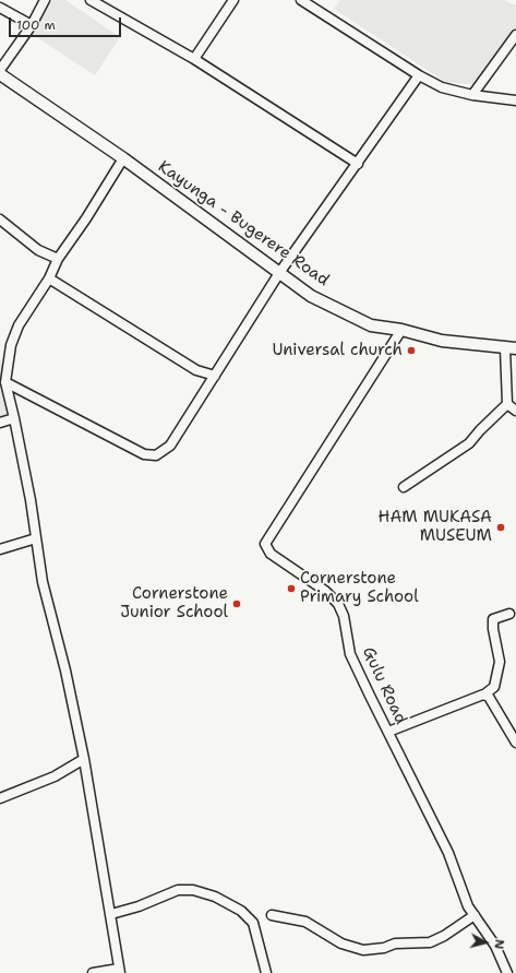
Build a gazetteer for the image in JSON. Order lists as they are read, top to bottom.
{
  "streets": {
    "main road": ["Kayunga - Bugerere Road"],
    "street": ["Gulu Road"]
  },
  "crossings": [
    ["Kayunga - Bugerere Road", "Gulu Road"]
  ],
  "places": [
    "Universal church",
    "HAM MUKASA MUSEUM",
    "Cornerstone Primary School",
    "Cornerstone Junior School"
  ],
  "scale_bar": "100 m",
  "north": "right"
}
